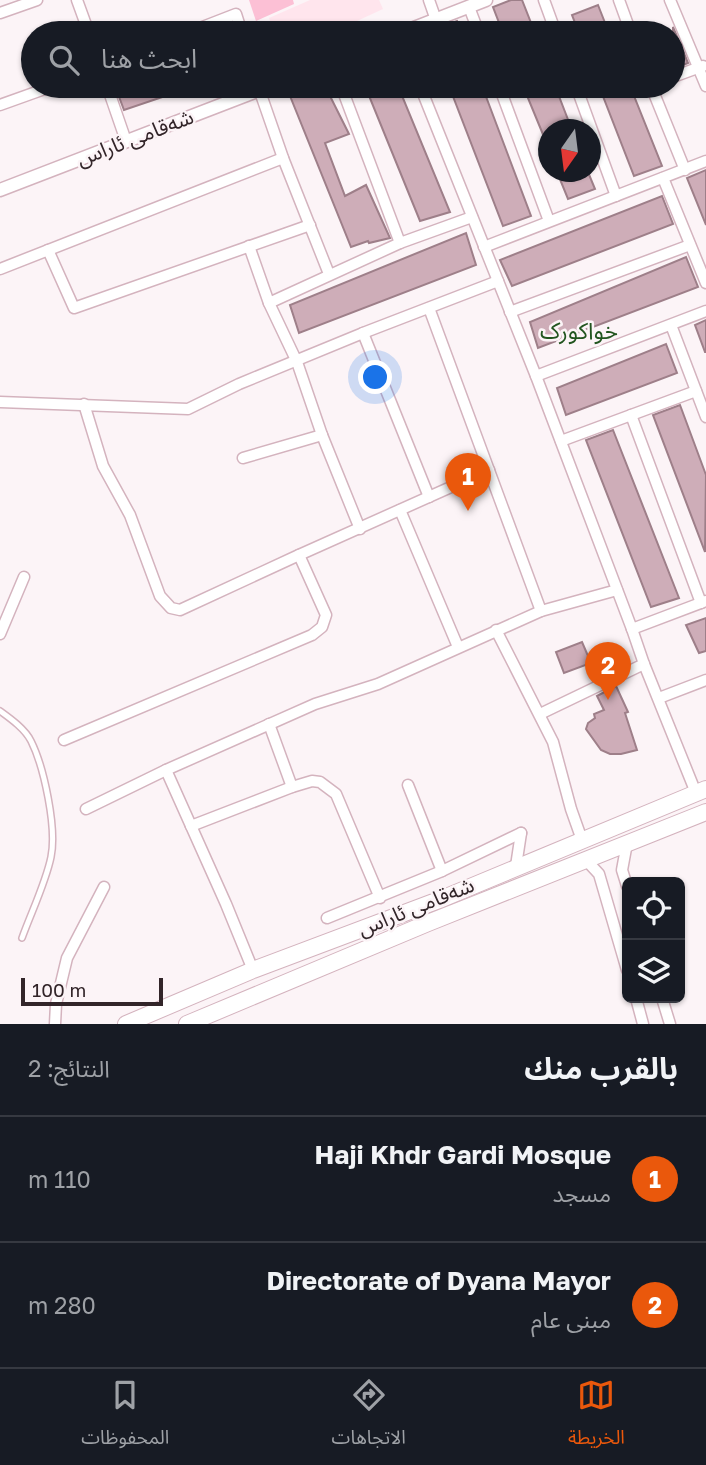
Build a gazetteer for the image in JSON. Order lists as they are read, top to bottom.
{
  "streets": {
    "main road": ["شەقامی ئاراس"]
  },
  "districts": ["خواکورک"],
  "scale_bar": "100 m",
  "north": "bottom",
  "page": {
    "search": "ابحث هنا",
    "pins": ["1", "2"],
    "scale": "100 m",
    "heading": ["بالقرب منك", "النتائج: 2"],
    "list": [
      {
        "mark": "1",
        "name": "Haji Khdr Gardi Mosque",
        "note": "مسجد",
        "value": "110 m"
      },
      {
        "mark": "2",
        "name": "Directorate of Dyana Mayor",
        "note": "مبنى عام",
        "value": "280 m"
      }
    ],
    "nav": ["الخريطة", "الاتجاهات", "المحفوظات"]
  }
}
